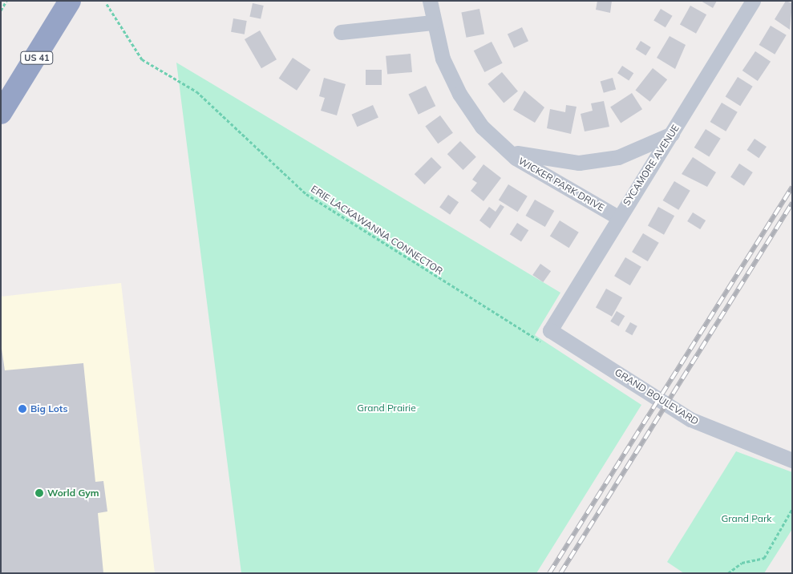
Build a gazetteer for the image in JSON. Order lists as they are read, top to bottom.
{
  "streets": {
    "highway": ["US 41"],
    "street": ["SYCAMORE AVENUE", "WICKER PARK DRIVE", "GRAND BOULEVARD"],
    "path": ["ERIE LACKAWANNA CONNECTOR"]
  },
  "crossings": [
    ["SYCAMORE AVENUE", "WICKER PARK DRIVE"],
    ["SYCAMORE AVENUE", "ERIE LACKAWANNA CONNECTOR"],
    ["SYCAMORE AVENUE", "GRAND BOULEVARD"],
    ["ERIE LACKAWANNA CONNECTOR", "GRAND BOULEVARD"]
  ],
  "parks": ["Grand Prairie", "Grand Park"],
  "places": ["Big Lots", "World Gym"]
}
